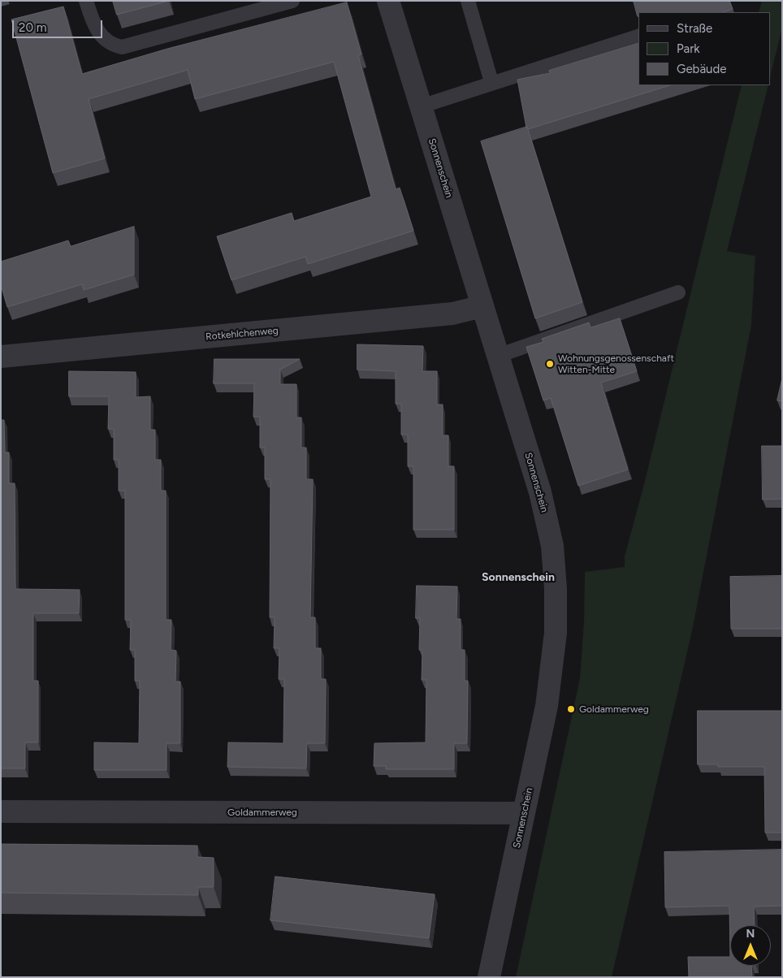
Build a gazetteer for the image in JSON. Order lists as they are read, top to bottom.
{
  "streets": {
    "street": ["Sonnenschein", "Rotkehlchenweg", "Goldammerweg"]
  },
  "crossings": [
    ["Sonnenschein", "Rotkehlchenweg"],
    ["Sonnenschein", "Goldammerweg"]
  ],
  "districts": ["Sonnenschein"],
  "places": ["Wohnungsgenossenschaft Witten-Mitte", "Goldammerweg"],
  "legend": ["Straße", "Park", "Gebäude"],
  "scale_bar": "20 m",
  "north": "top"
}
